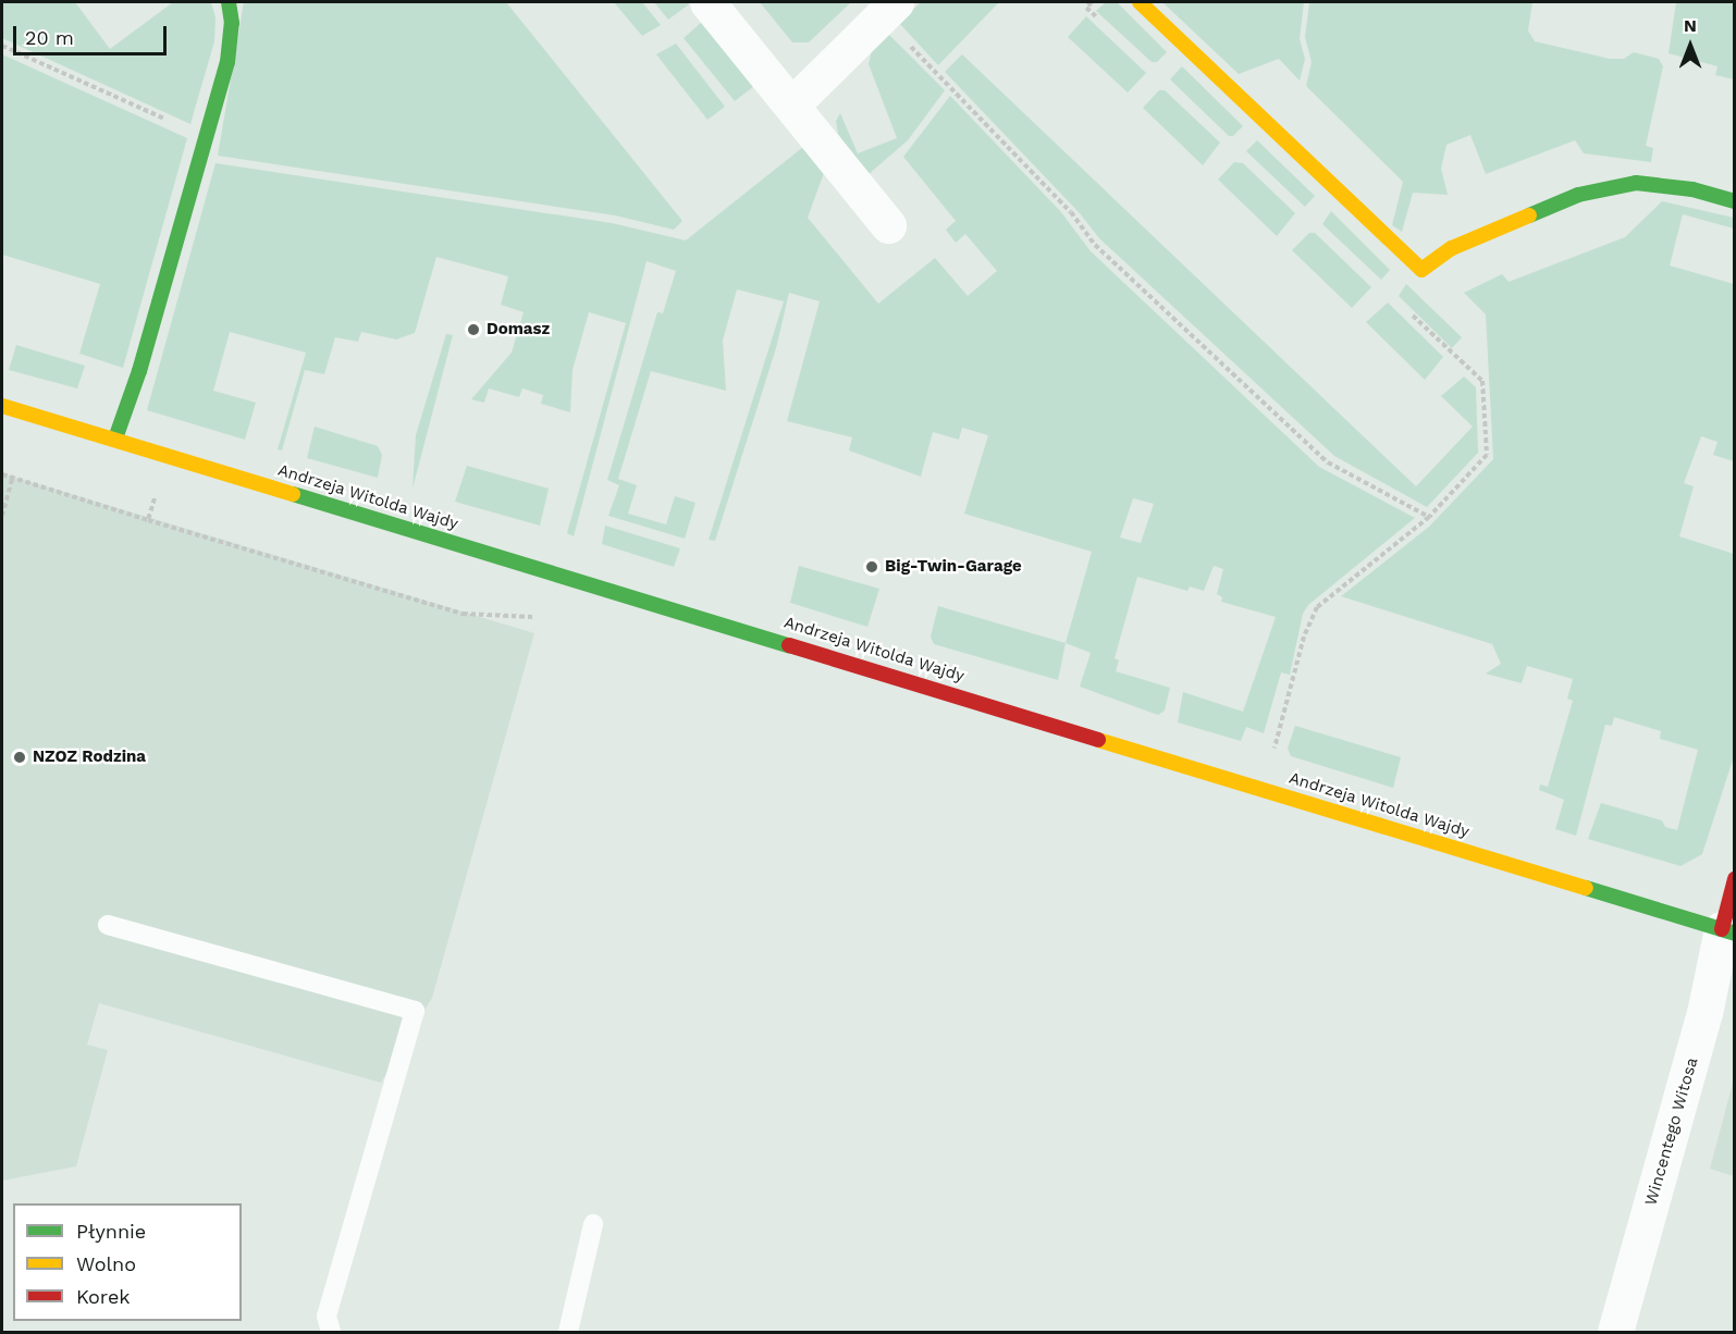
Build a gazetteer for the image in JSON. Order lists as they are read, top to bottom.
{
  "streets": {
    "street": ["Andrzeja Witolda Wajdy", "Wincentego Witosa"]
  },
  "crossings": [
    ["Andrzeja Witolda Wajdy", "Wincentego Witosa"]
  ],
  "places": ["Domasz", "Big-Twin-Garage", "NZOZ Rodzina"],
  "legend": ["Płynnie", "Wolno", "Korek"],
  "scale_bar": "20 m",
  "north": "top"
}
